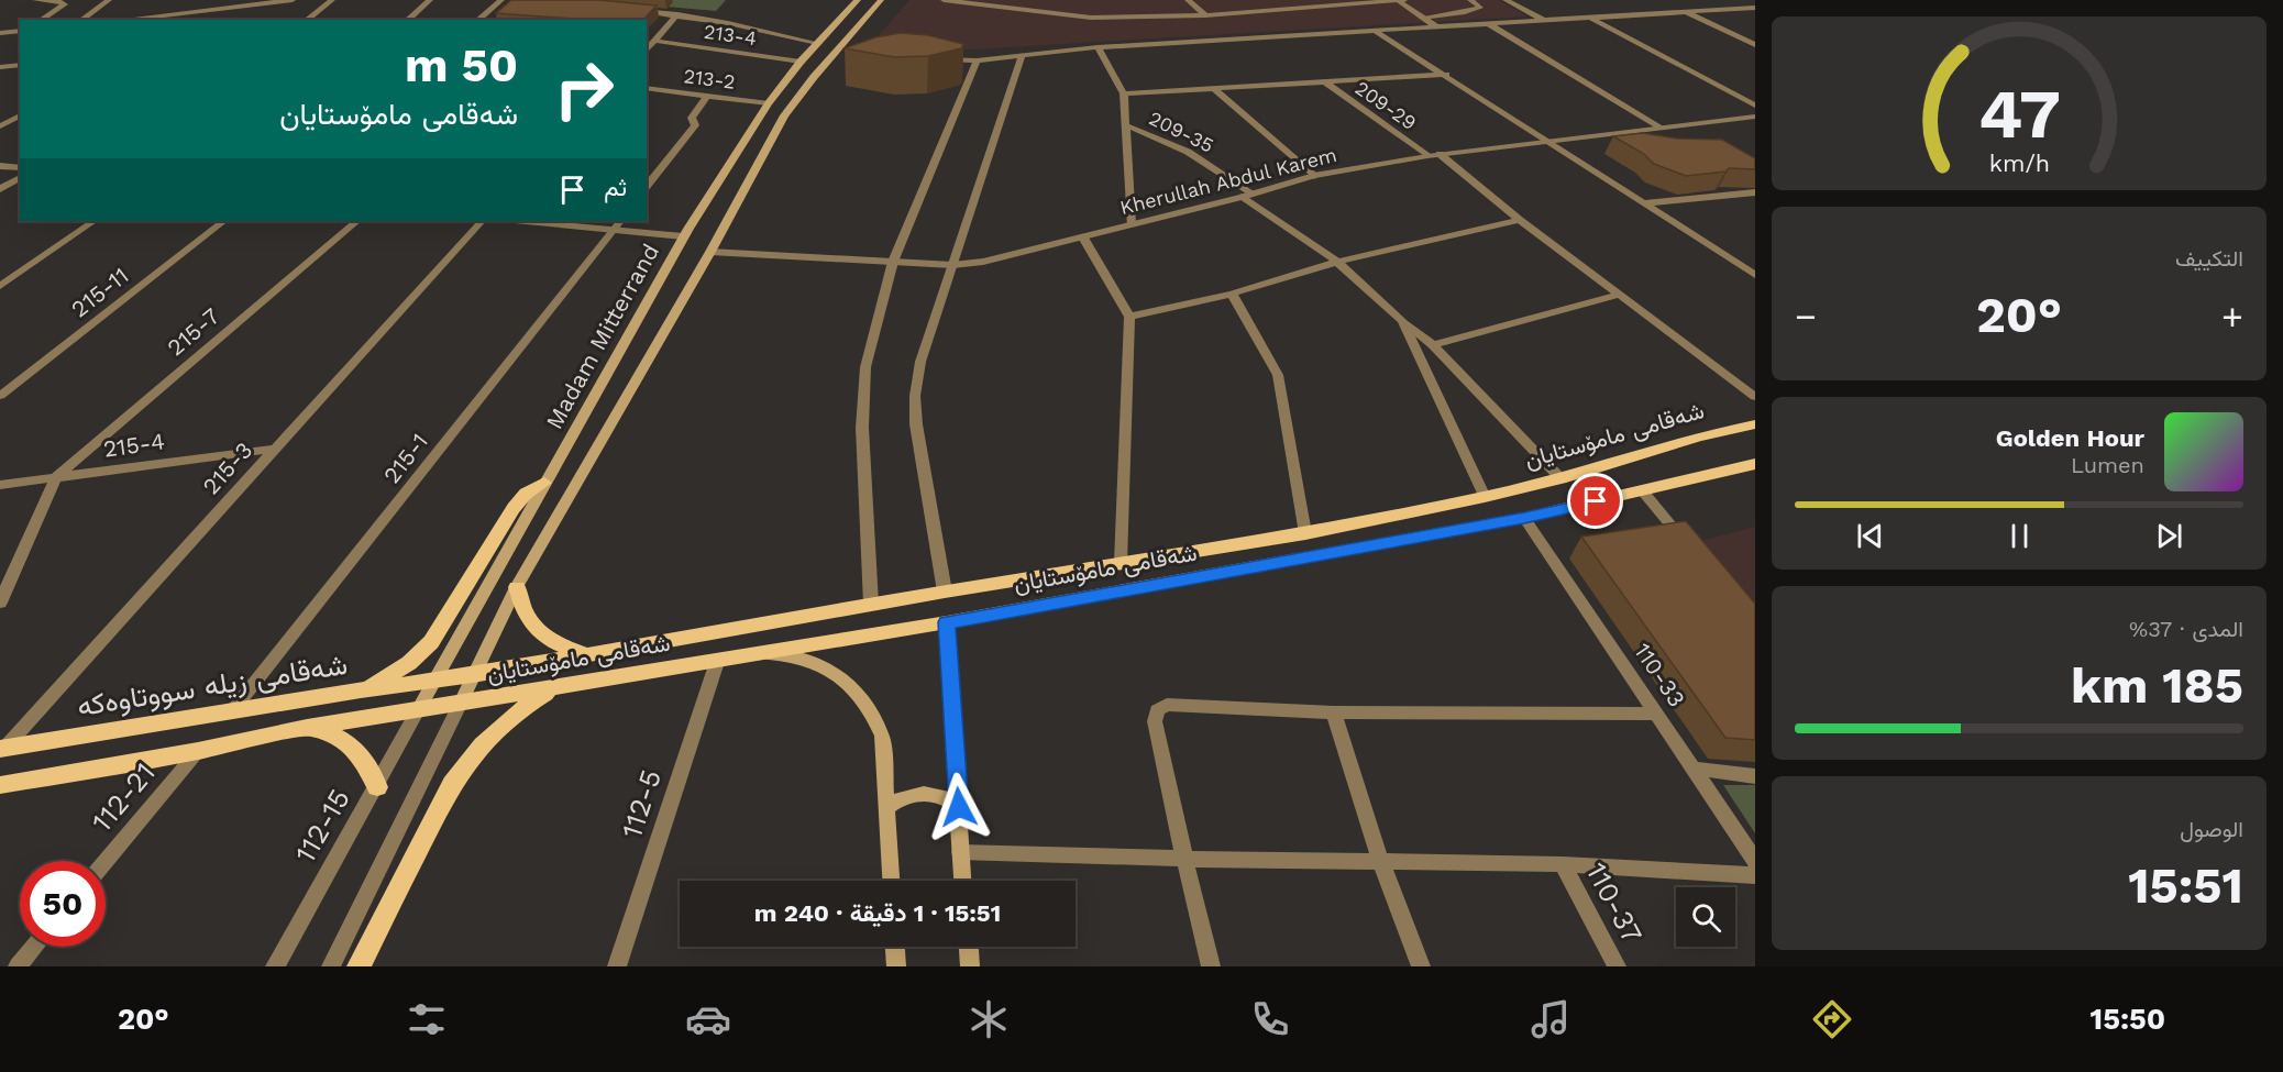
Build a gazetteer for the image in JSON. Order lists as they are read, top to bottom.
{
  "streets": {
    "main road": ["Madam Mitterrand", "شەقامی مامۆستایان", "شەقامی زیلە سووتاوەکە"],
    "street": [
      "213-4",
      "213-2",
      "209-29",
      "209-35",
      "Kherullah Abdul Karem",
      "215-11",
      "215-7",
      "215-4",
      "215-1",
      "215-3",
      "110-33",
      "112-21",
      "112-5",
      "112-15",
      "110-37"
    ]
  },
  "crossings": [
    ["213-4", "Madam Mitterrand"],
    ["213-2", "Madam Mitterrand"],
    ["209-29", "Kherullah Abdul Karem"],
    ["209-35", "Kherullah Abdul Karem"],
    ["209-35", "شەقامی مامۆستایان"],
    ["215-7", "215-4"],
    ["Madam Mitterrand", "شەقامی مامۆستایان"],
    ["Madam Mitterrand", "شەقامی زیلە سووتاوەکە"],
    ["Madam Mitterrand", "112-15"],
    ["شەقامی مامۆستایان", "110-33"],
    ["شەقامی مامۆستایان", "شەقامی زیلە سووتاوەکە"],
    ["شەقامی مامۆستایان", "112-5"],
    ["شەقامی مامۆستایان", "112-15"],
    ["215-4", "215-3"],
    ["215-1", "شەقامی زیلە سووتاوەکە"],
    ["215-3", "شەقامی زیلە سووتاوەکە"]
  ],
  "page": {
    "turn": ["50 m", "شەقامی مامۆستایان"],
    "then": "ثم",
    "tile": [
      "التكييف",
      ["المدى · 37%", "185 km"],
      ["الوصول", "15:51"]
    ],
    "heat": ["−", "20°", "+"],
    "song": ["Golden Hour", "Lumen"],
    "limit": "50",
    "trip": "15:51 · 1 دقيقة · 240 m",
    "tabs": ["15:50", "20°"],
    "gauge": ["47", "km/h"]
  }
}
